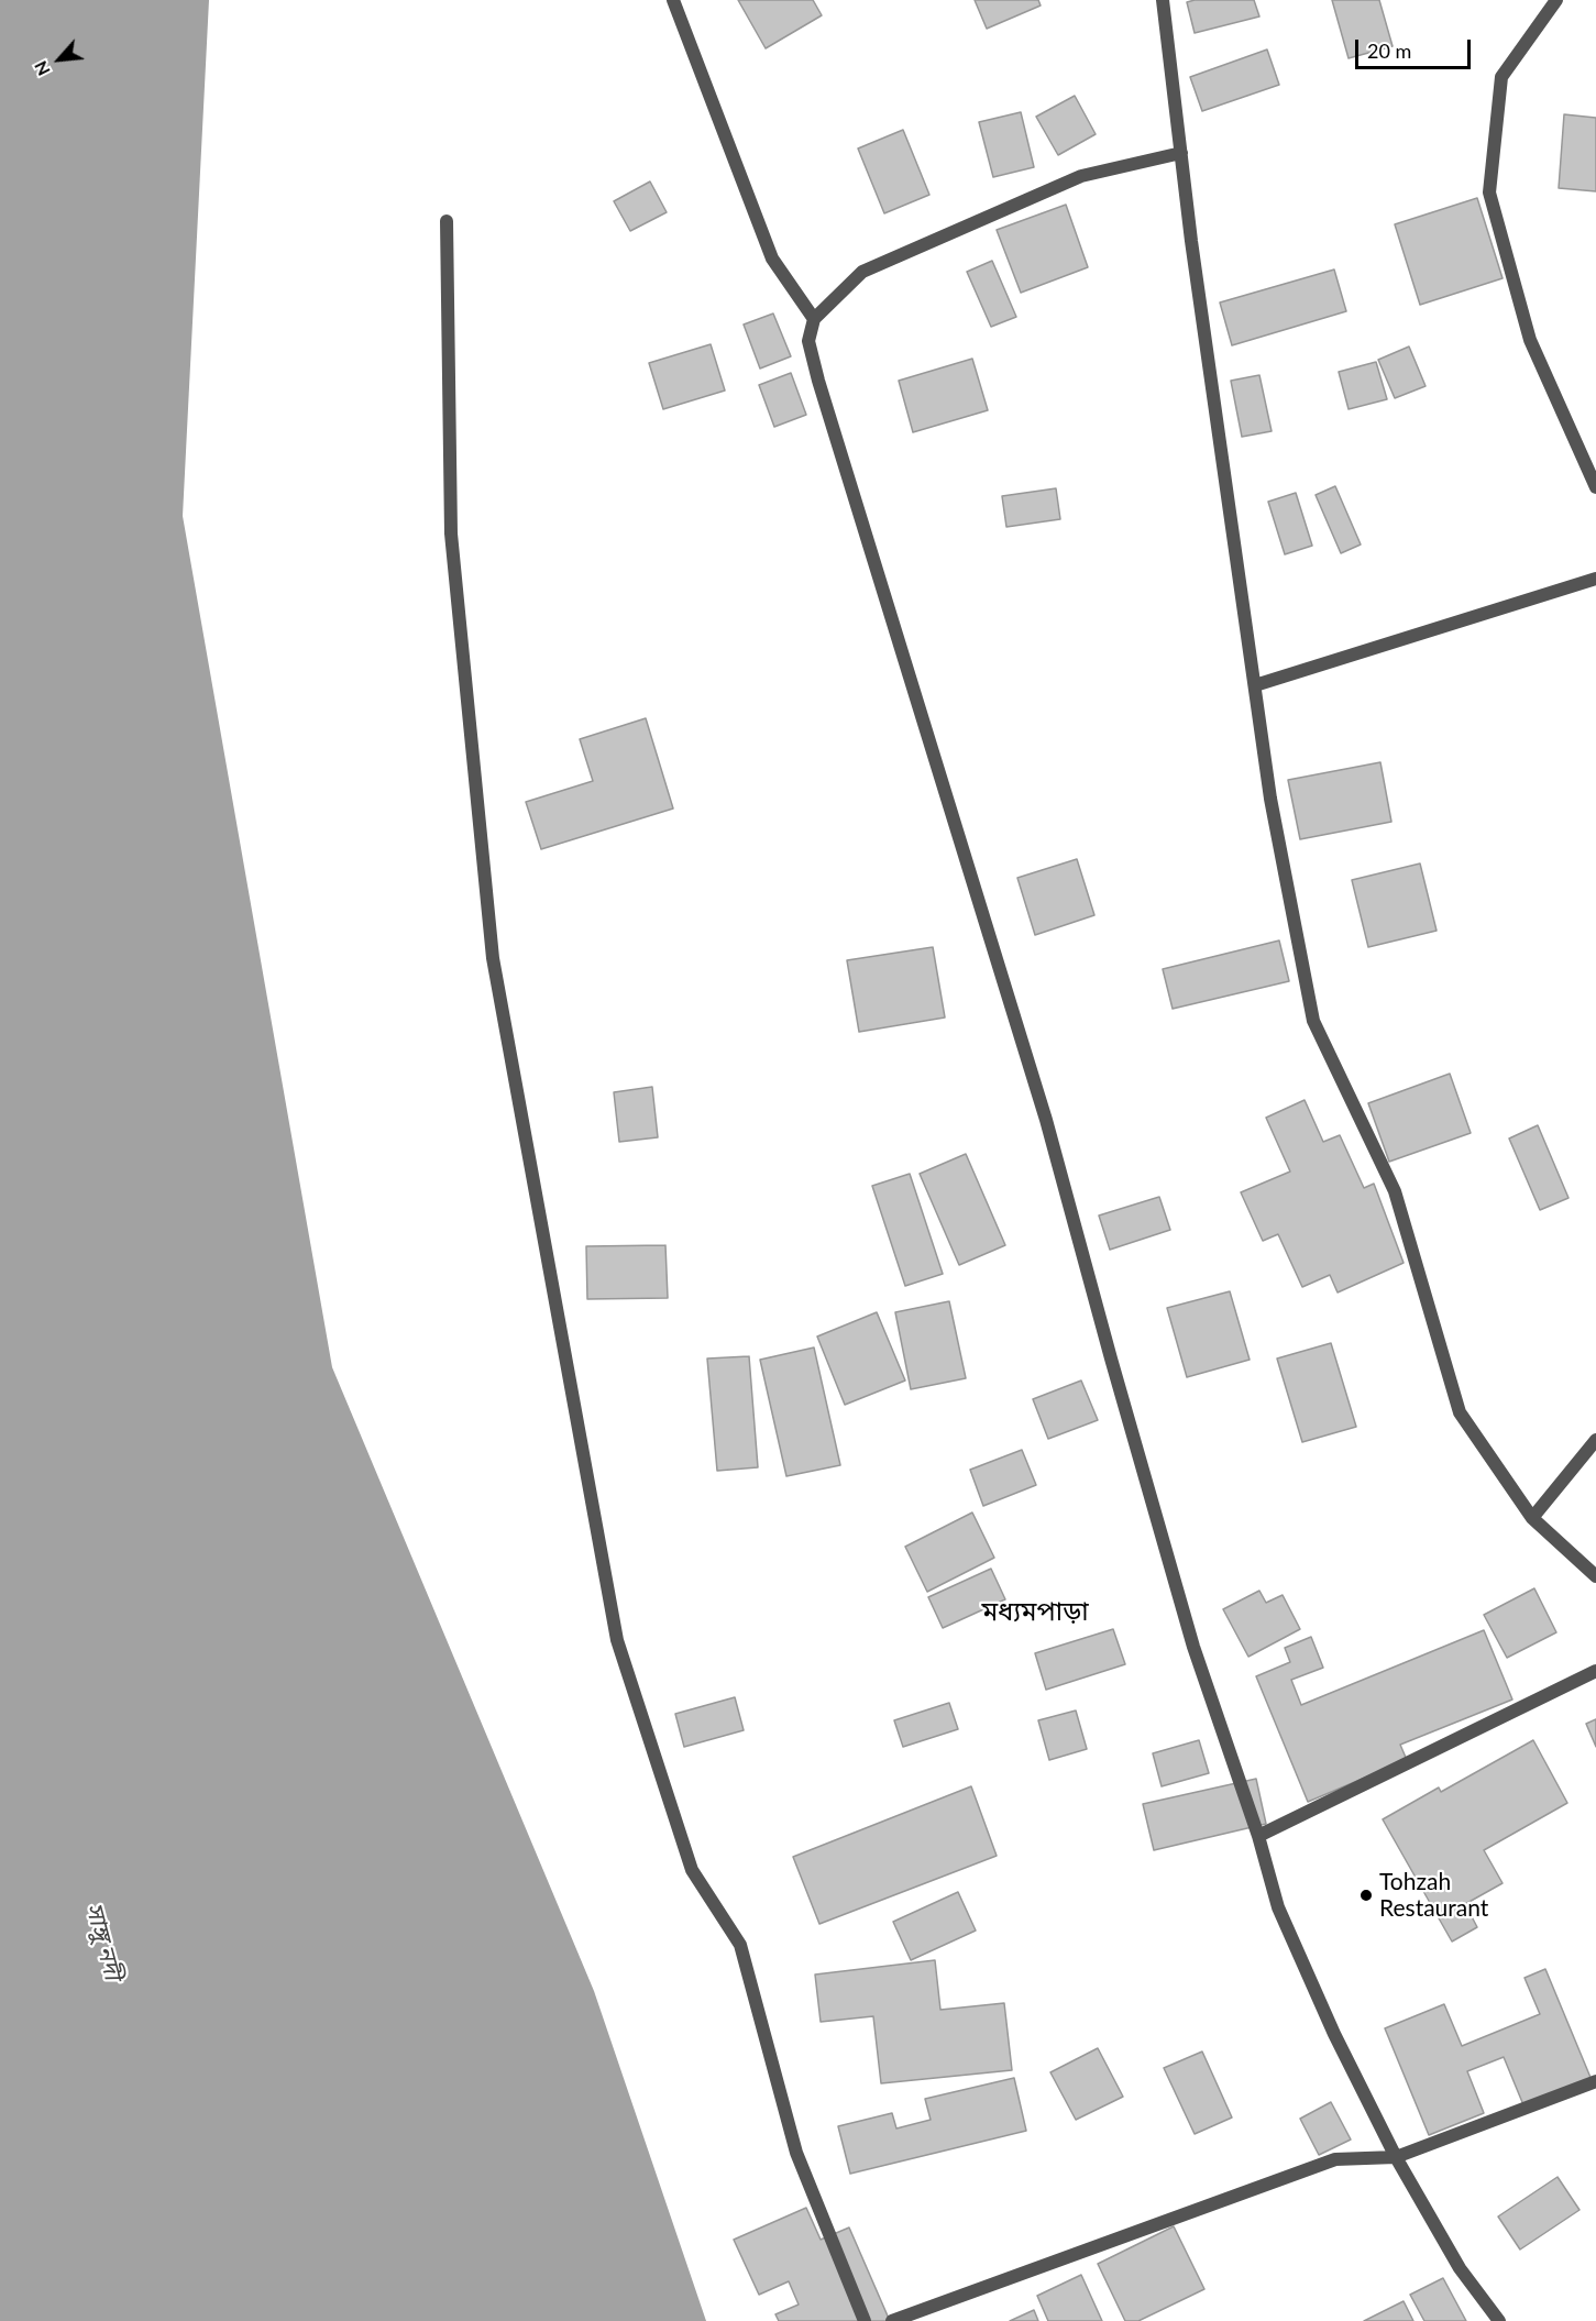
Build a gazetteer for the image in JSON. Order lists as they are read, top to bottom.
{
  "districts": ["মধ্যমপাড়া"],
  "water": ["সাঙ্গু নদী"],
  "places": ["Tohzah Restaurant"],
  "scale_bar": "20 m",
  "north": "bottom left"
}
